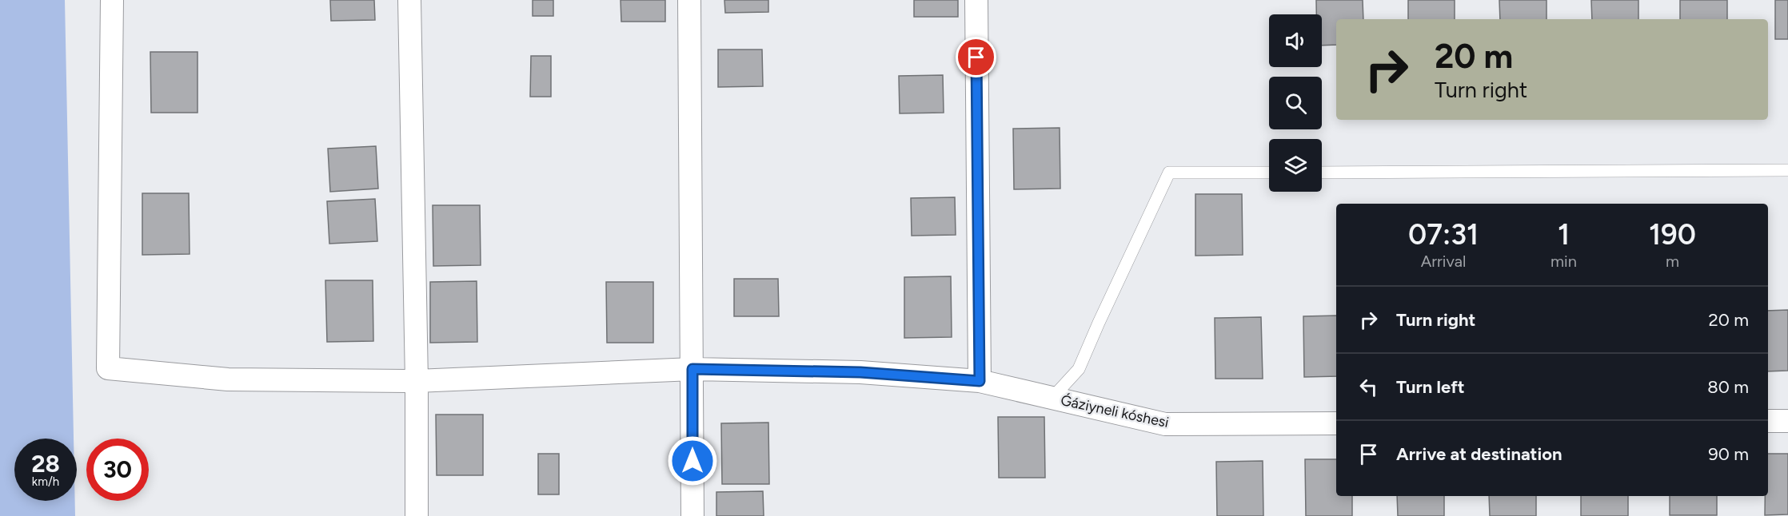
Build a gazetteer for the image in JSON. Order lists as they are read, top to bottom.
{
  "streets": {
    "street": ["Ǵáziyneli kóshesi"]
  },
  "page": {
    "turn": ["20 m", "Turn right"],
    "eta": [
      "07:31",
      "Arrival",
      "1",
      "min",
      "190",
      "m"
    ],
    "list": [
      {
        "name": "Turn right",
        "value": "20 m"
      },
      {
        "name": "Turn left",
        "value": "80 m"
      },
      {
        "name": "Arrive at destination",
        "value": "90 m"
      }
    ],
    "speed": "28 km/h",
    "limit": "30"
  }
}
